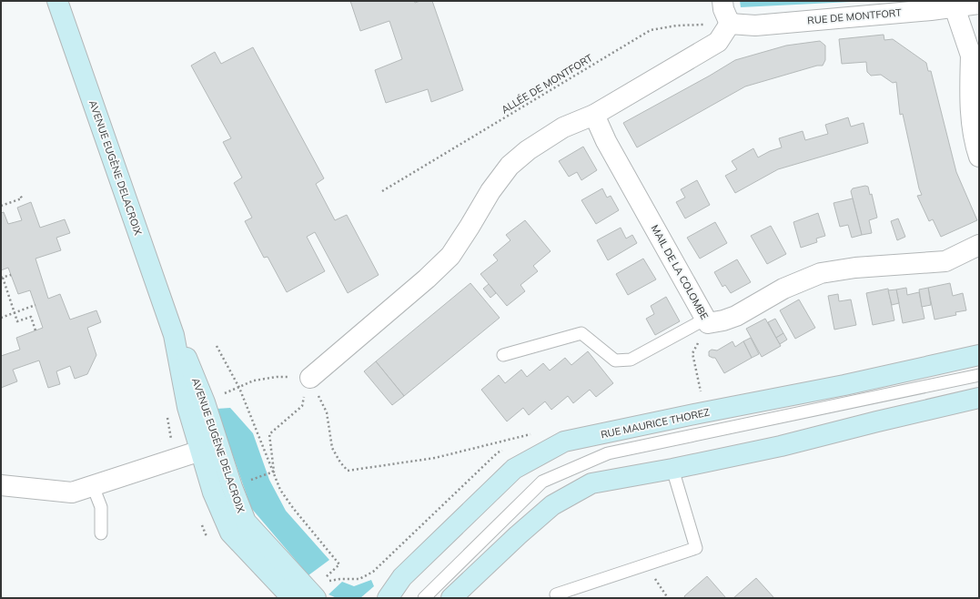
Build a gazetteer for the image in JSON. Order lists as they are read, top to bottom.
{
  "streets": {
    "main road": ["AVENUE EUGÈNE DELACROIX", "RUE MAURICE THOREZ"],
    "street": ["RUE DE MONTFORT", "MAIL DE LA COLOMBE"],
    "path": ["ALLÉE DE MONTFORT"]
  },
  "crossings": [
    ["RUE DE MONTFORT", "ALLÉE DE MONTFORT"]
  ]
}
